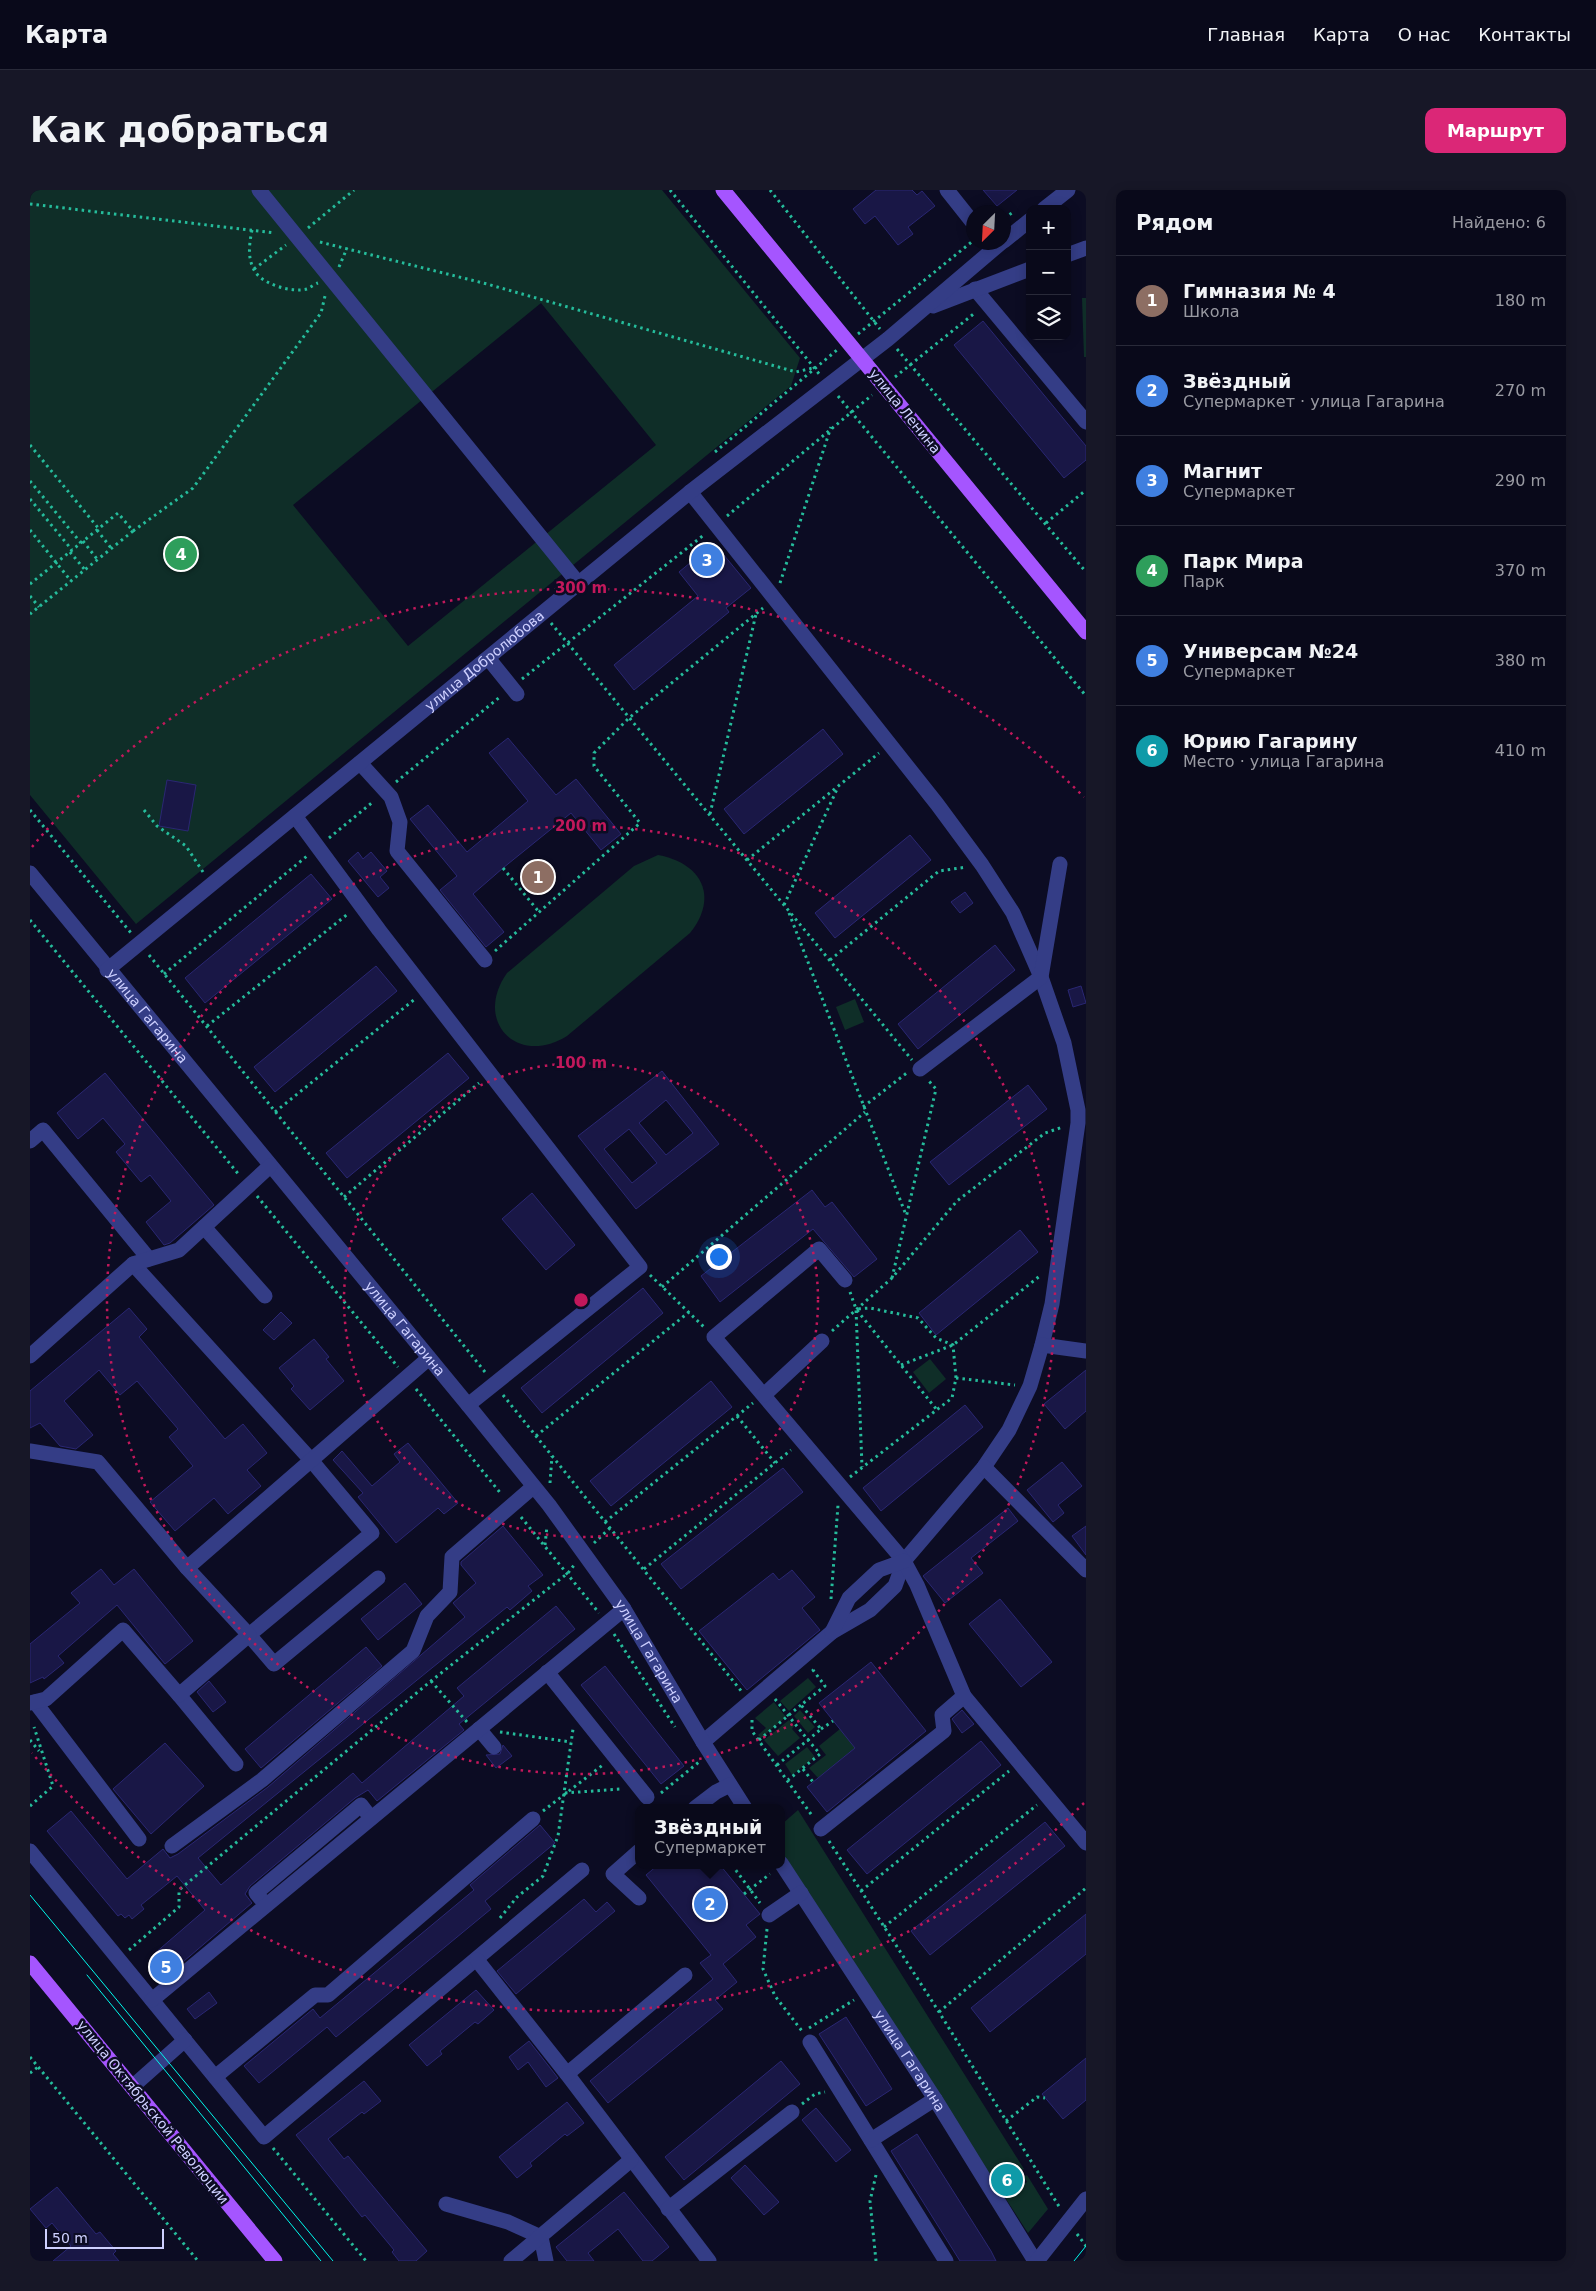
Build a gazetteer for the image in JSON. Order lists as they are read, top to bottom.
{
  "streets": {
    "main road": ["улица Ленина", "улица Октябрьской Революции"],
    "street": ["улица Добролюбова", "улица Гагарина"]
  },
  "crossings": [
    ["улица Ленина", "улица Добролюбова"],
    ["улица Добролюбова", "улица Гагарина"]
  ],
  "scale_bar": "50 m",
  "north": "bottom left",
  "page": {
    "header": "Карта",
    "nav": [
      "Главная",
      "Карта",
      "О нас",
      "Контакты"
    ],
    "buttons": "Маршрут",
    "title": "Как добраться",
    "heading": ["Рядом", "Найдено: 6"],
    "map_buttons": ["+", "−"],
    "list": [
      {
        "mark": "1",
        "name": "Гимназия № 4",
        "note": "Школа",
        "value": "180 m"
      },
      {
        "mark": "2",
        "name": "Звёздный",
        "note": "Супермаркет · улица Гагарина",
        "value": "270 m"
      },
      {
        "mark": "3",
        "name": "Магнит",
        "note": "Супермаркет",
        "value": "290 m"
      },
      {
        "mark": "4",
        "name": "Парк Мира",
        "note": "Парк",
        "value": "370 m"
      },
      {
        "mark": "5",
        "name": "Универсам №24",
        "note": "Супермаркет",
        "value": "380 m"
      },
      {
        "mark": "6",
        "name": "Юрию Гагарину",
        "note": "Место · улица Гагарина",
        "value": "410 m"
      }
    ],
    "pins": [
      "4",
      "3",
      "1",
      "2",
      "5",
      "6"
    ],
    "popup": ["Звёздный", "Супермаркет"],
    "scale": "50 m"
  },
  "rings": ["300 m", "200 m", "100 m"]
}
